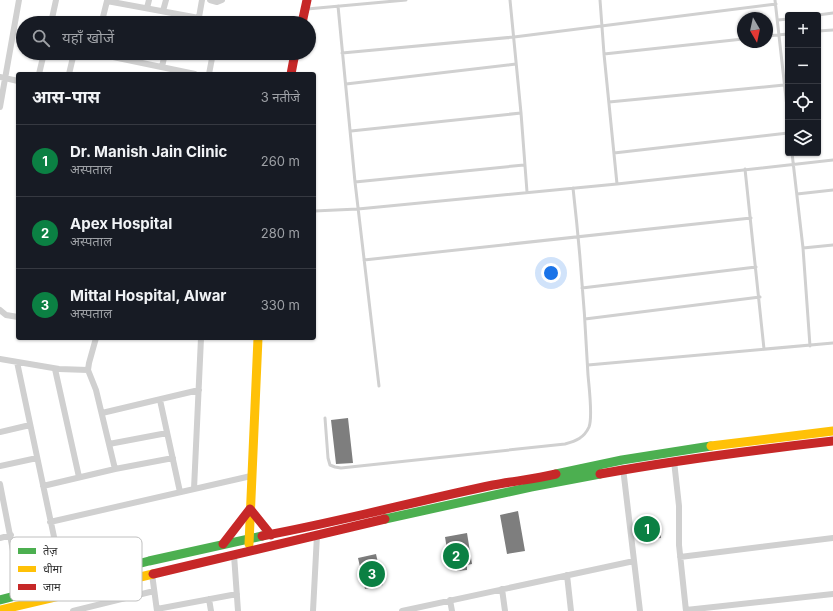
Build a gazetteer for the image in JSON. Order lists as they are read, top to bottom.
{
  "legend": ["तेज़", "धीमा", "जाम"],
  "north": "bottom",
  "page": {
    "map_buttons": ["+", "−"],
    "search": "यहाँ खोजें",
    "heading": ["आस-पास", "3 नतीजे"],
    "list": [
      {
        "mark": "1",
        "name": "Dr. Manish Jain Clinic",
        "note": "अस्पताल",
        "value": "260 m"
      },
      {
        "mark": "2",
        "name": "Apex Hospital",
        "note": "अस्पताल",
        "value": "280 m"
      },
      {
        "mark": "3",
        "name": "Mittal Hospital, Alwar",
        "note": "अस्पताल",
        "value": "330 m"
      }
    ],
    "pins": ["1", "2", "3"]
  }
}
